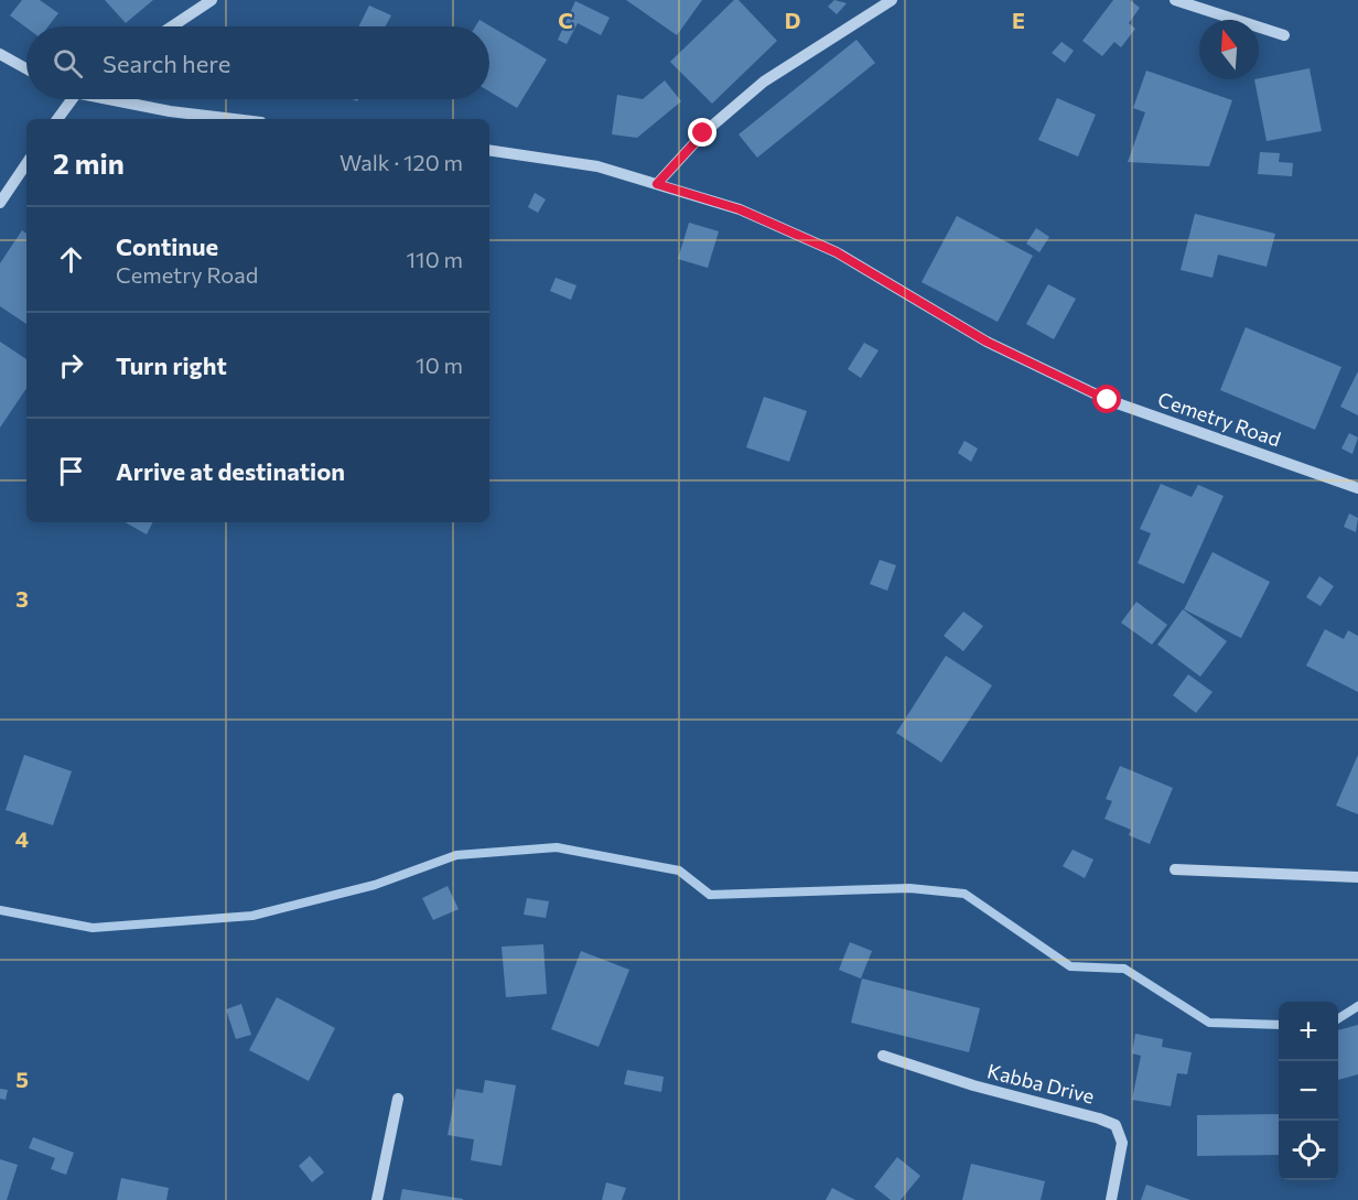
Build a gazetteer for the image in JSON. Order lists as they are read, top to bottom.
{
  "streets": {
    "street": ["Cemetry Road", "Kabba Drive"]
  },
  "north": "top",
  "page": {
    "search": "Search here",
    "heading": ["2 min", "Walk · 120 m"],
    "list": [
      ["Continue", "Cemetry Road", "110 m"],
      ["Turn right", "10 m"],
      "Arrive at destination"
    ],
    "map_buttons": ["+", "−"]
  },
  "grid": {
    "columns": ["C", "D", "E"],
    "rows": ["3", "4", "5"]
  }
}
